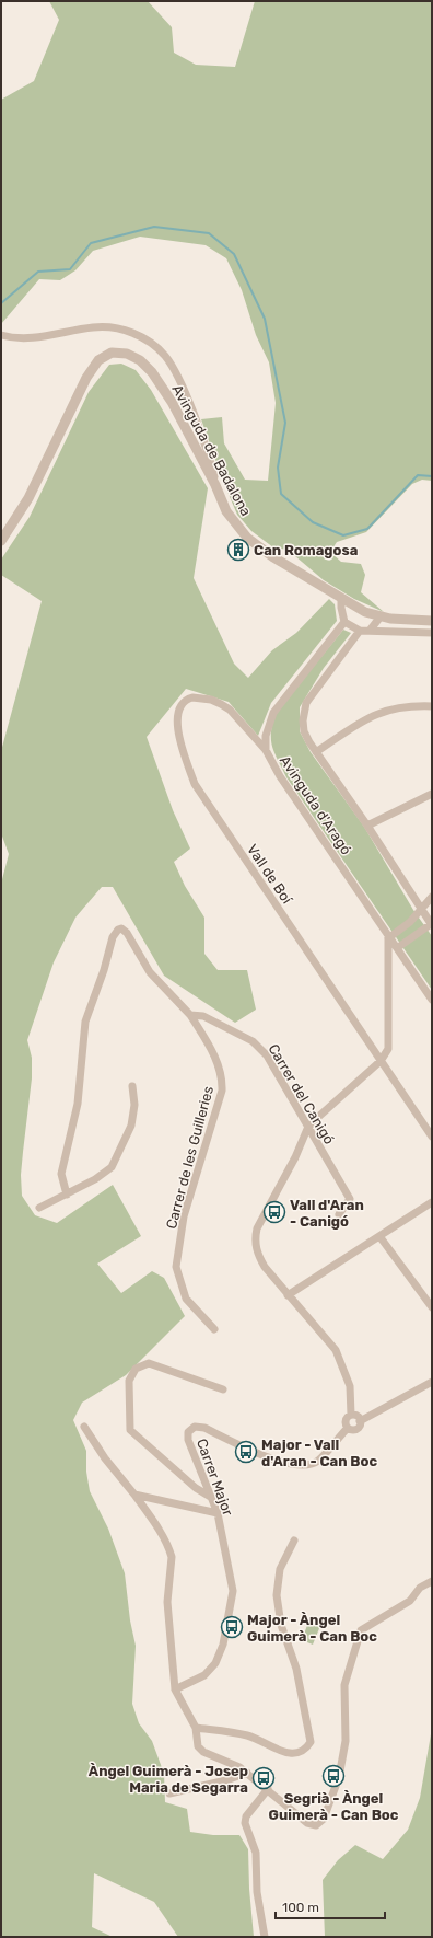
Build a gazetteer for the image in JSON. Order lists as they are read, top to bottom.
{
  "streets": {
    "street": [
      "Avinguda de Badalona",
      "Avinguda d'Aragó",
      "Vall de Boí",
      "Carrer del Canigó",
      "Carrer de les Guilleries",
      "Carrer Major"
    ]
  },
  "crossings": [
    ["Avinguda d'Aragó", "Vall de Boí"],
    ["Carrer del Canigó", "Carrer de les Guilleries"]
  ],
  "places": {
    "building": ["Can Romagosa"],
    "bus stop": [
      "Vall d'Aran - Canigó",
      "Major - Vall d'Aran - Can Boc",
      "Major - Àngel Guimerà - Can Boc",
      "Segrià - Àngel Guimerà - Can Boc",
      "Àngel Guimerà - Josep Maria de Segarra"
    ]
  },
  "scale_bar": "100 m"
}
